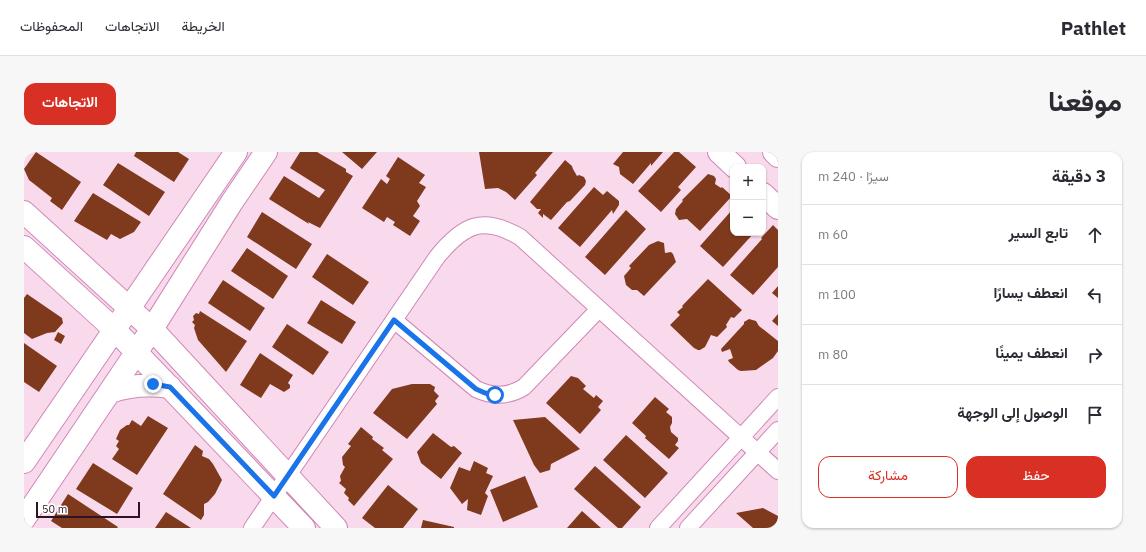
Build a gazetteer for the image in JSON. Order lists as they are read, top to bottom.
{
  "scale_bar": "50 m",
  "page": {
    "header": "Pathlet",
    "nav": ["الخريطة", "الاتجاهات", "المحفوظات"],
    "title": "موقعنا",
    "buttons": [
      "الاتجاهات",
      ["حفظ", "مشاركة"]
    ],
    "heading": ["3 دقيقة", "سيرًا · 240 m"],
    "map_buttons": ["+", "−"],
    "list": [
      ["تابع السير", "60 m"],
      ["انعطف يسارًا", "100 m"],
      ["انعطف يمينًا", "80 m"],
      "الوصول إلى الوجهة"
    ],
    "scale": "50 m"
  }
}
